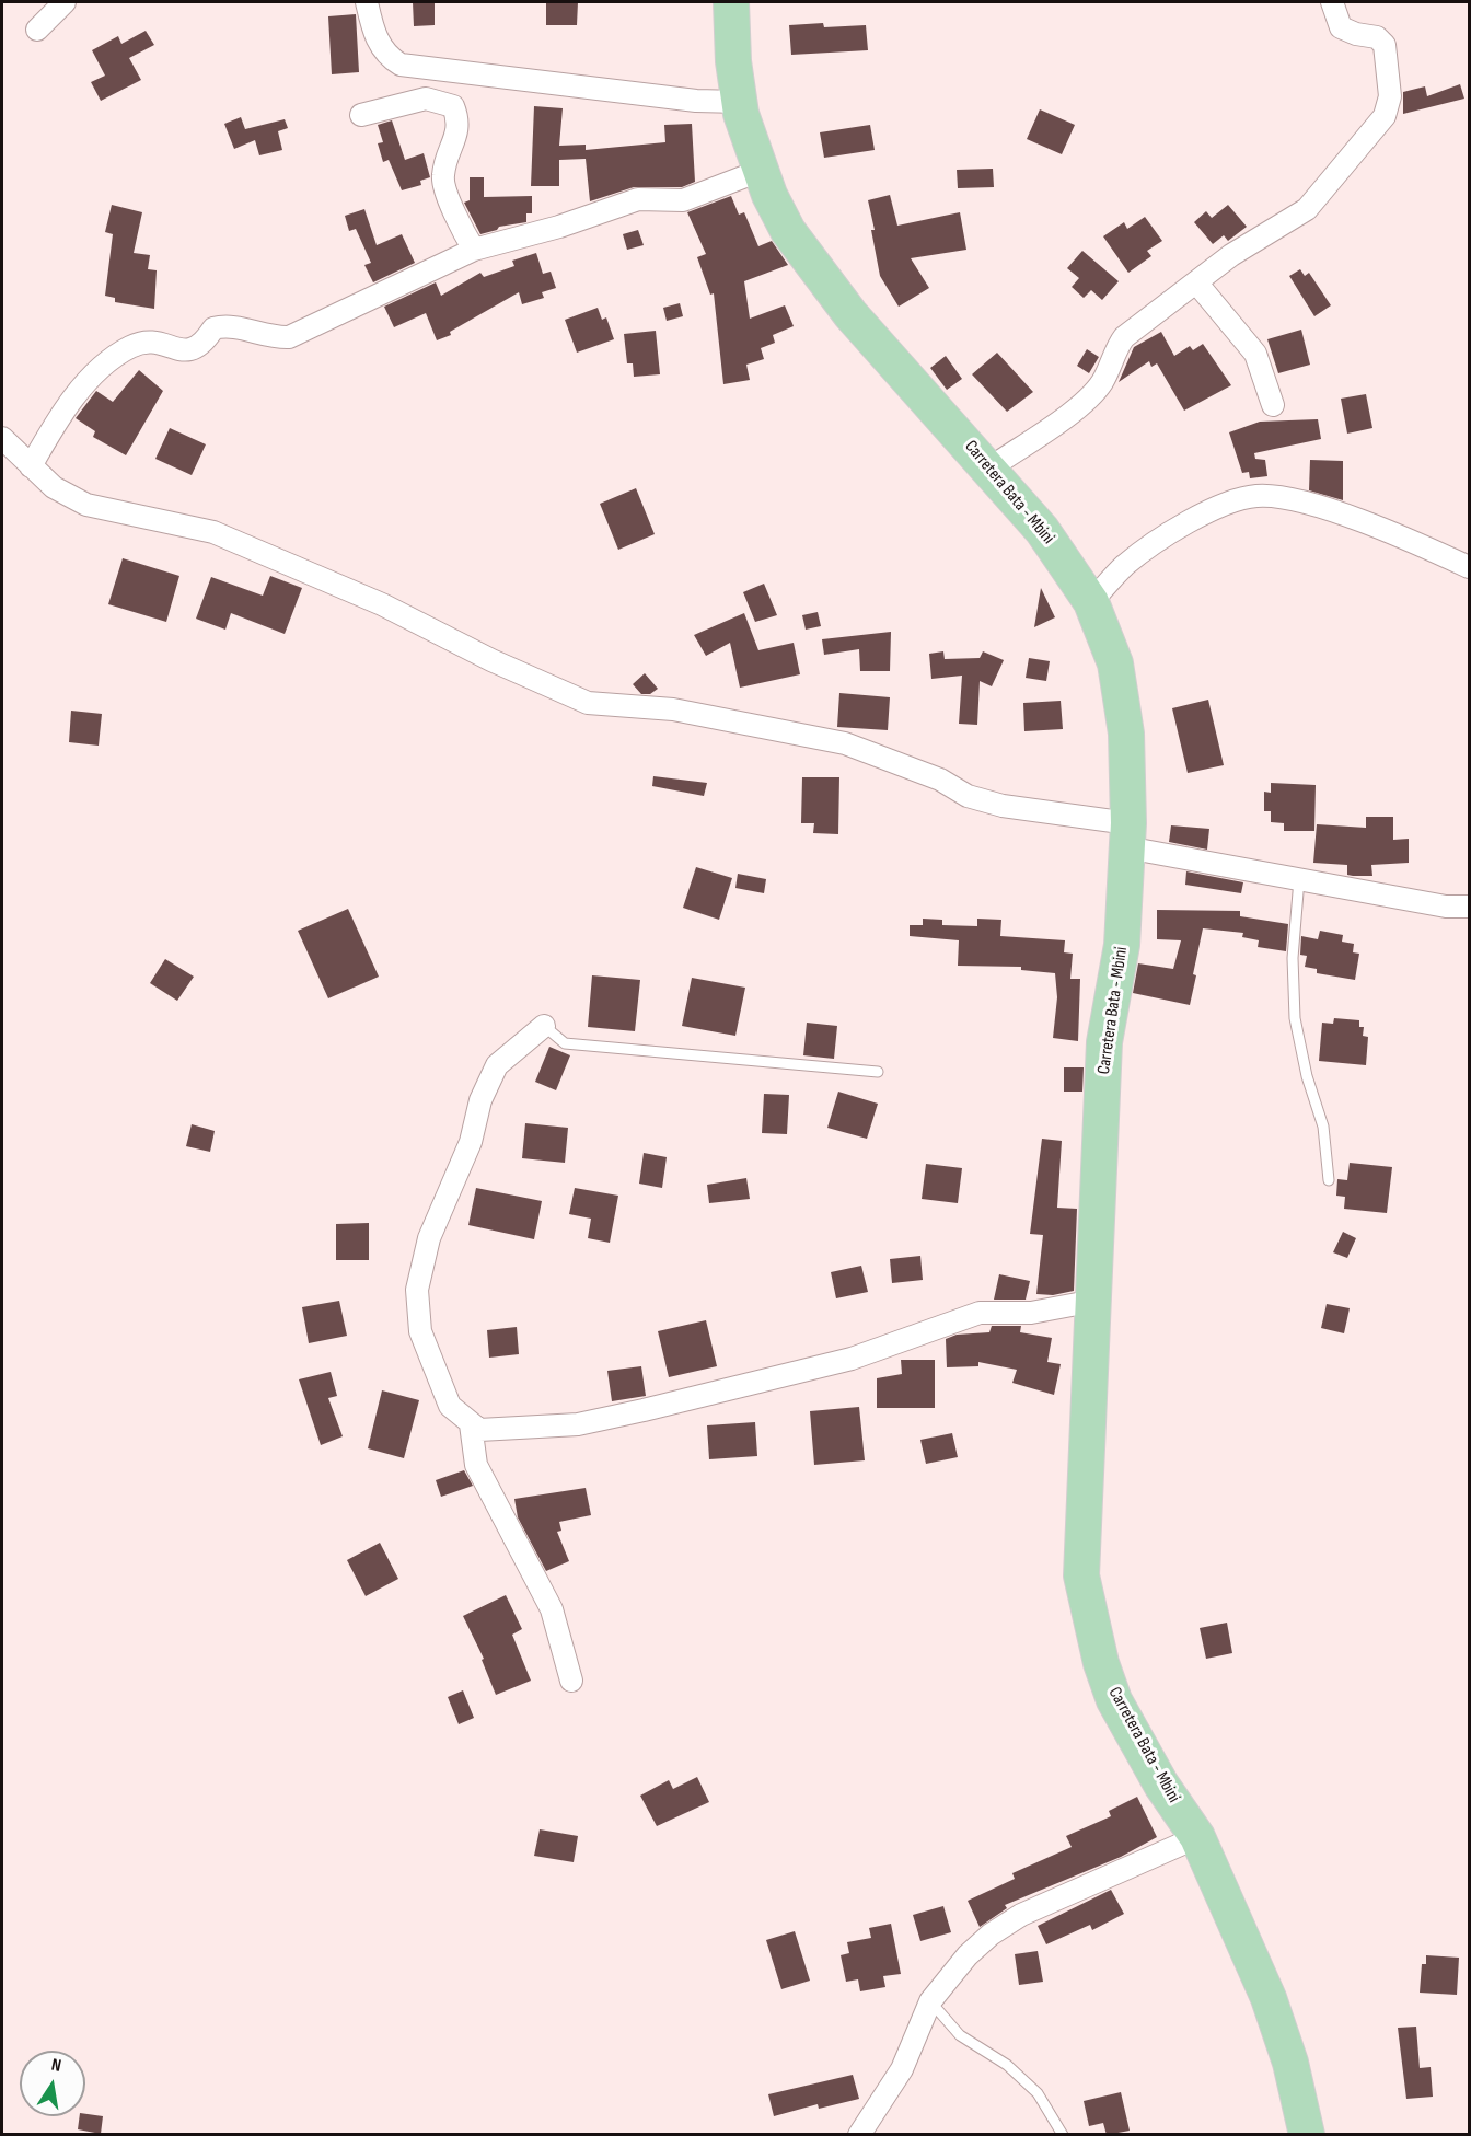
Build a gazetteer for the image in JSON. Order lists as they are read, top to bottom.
{
  "streets": {
    "main road": ["Carretera Bata - Mbini"]
  },
  "north": "top"
}
